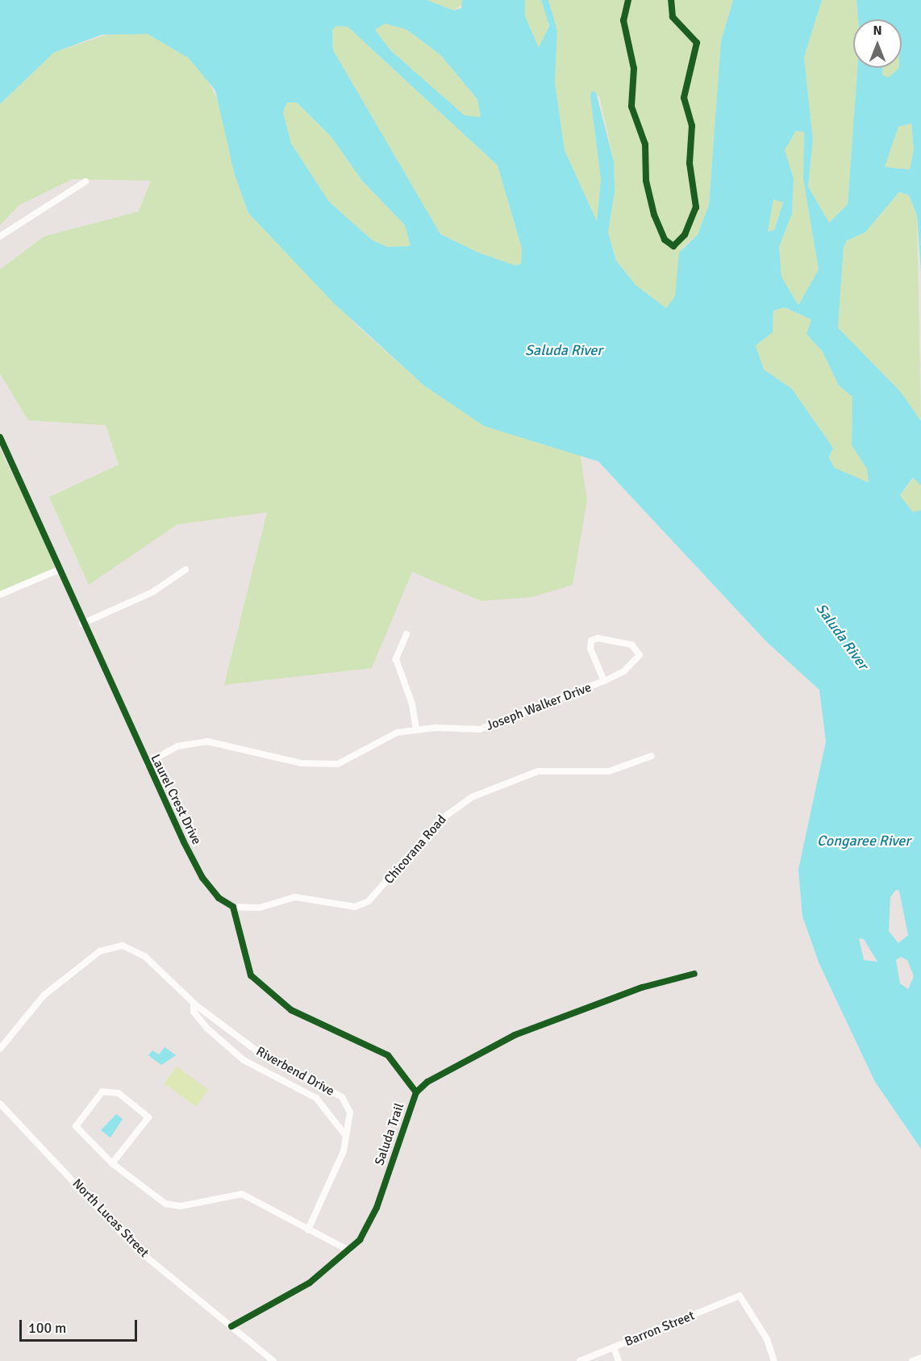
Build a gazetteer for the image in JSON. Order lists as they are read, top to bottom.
{
  "streets": {
    "street": [
      "Joseph Walker Drive",
      "Laurel Crest Drive",
      "Chicorana Road",
      "Riverbend Drive",
      "Saluda Trail",
      "North Lucas Street",
      "Barron Street"
    ]
  },
  "crossings": [
    ["Joseph Walker Drive", "Laurel Crest Drive"],
    ["Laurel Crest Drive", "Chicorana Road"],
    ["Saluda Trail", "North Lucas Street"]
  ],
  "water": ["Saluda River", "Congaree River"],
  "scale_bar": "100 m",
  "north": "top"
}
